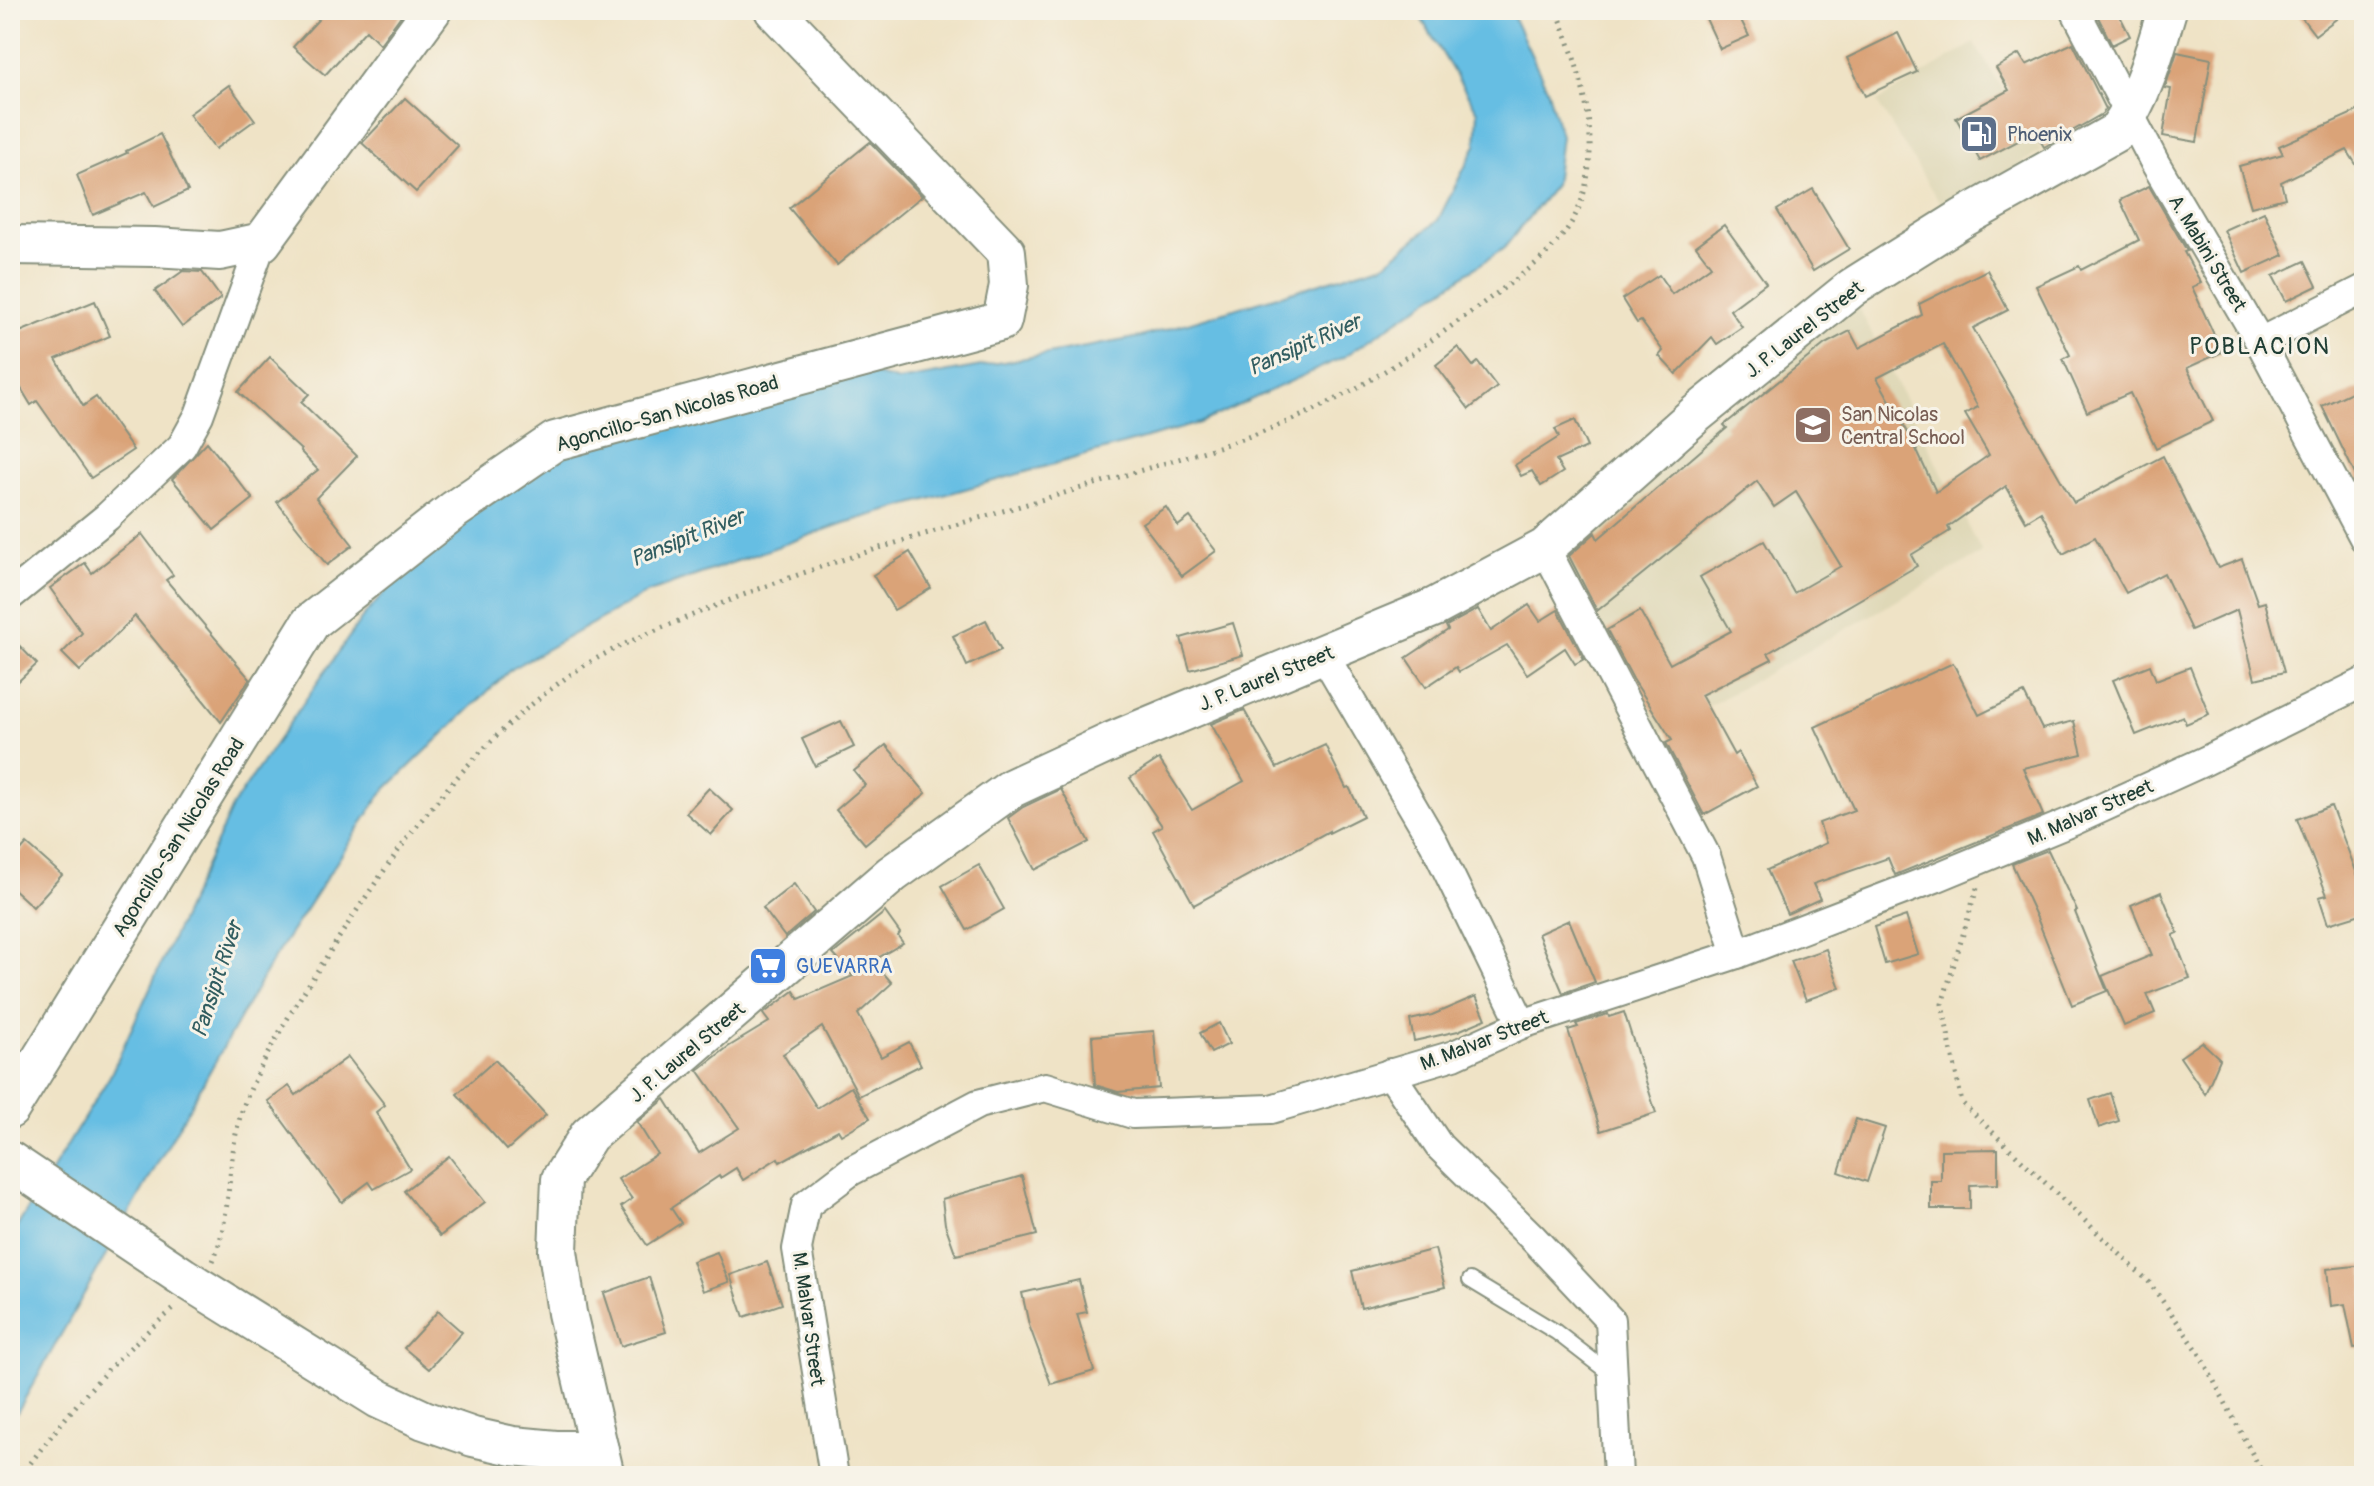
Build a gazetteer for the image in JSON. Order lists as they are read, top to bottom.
{
  "streets": {
    "main road": ["J. P. Laurel Street", "Agoncillo-San Nicolas Road"],
    "street": ["A. Mabini Street", "M. Malvar Street"]
  },
  "crossings": [
    ["A. Mabini Street", "J. P. Laurel Street"]
  ],
  "districts": ["POBLACION"],
  "water": ["Pansipit River"],
  "places": {
    "fuel station": ["Phoenix"],
    "school or university": ["San Nicolas Central School"],
    "supermarket": ["GUEVARRA"]
  }
}
